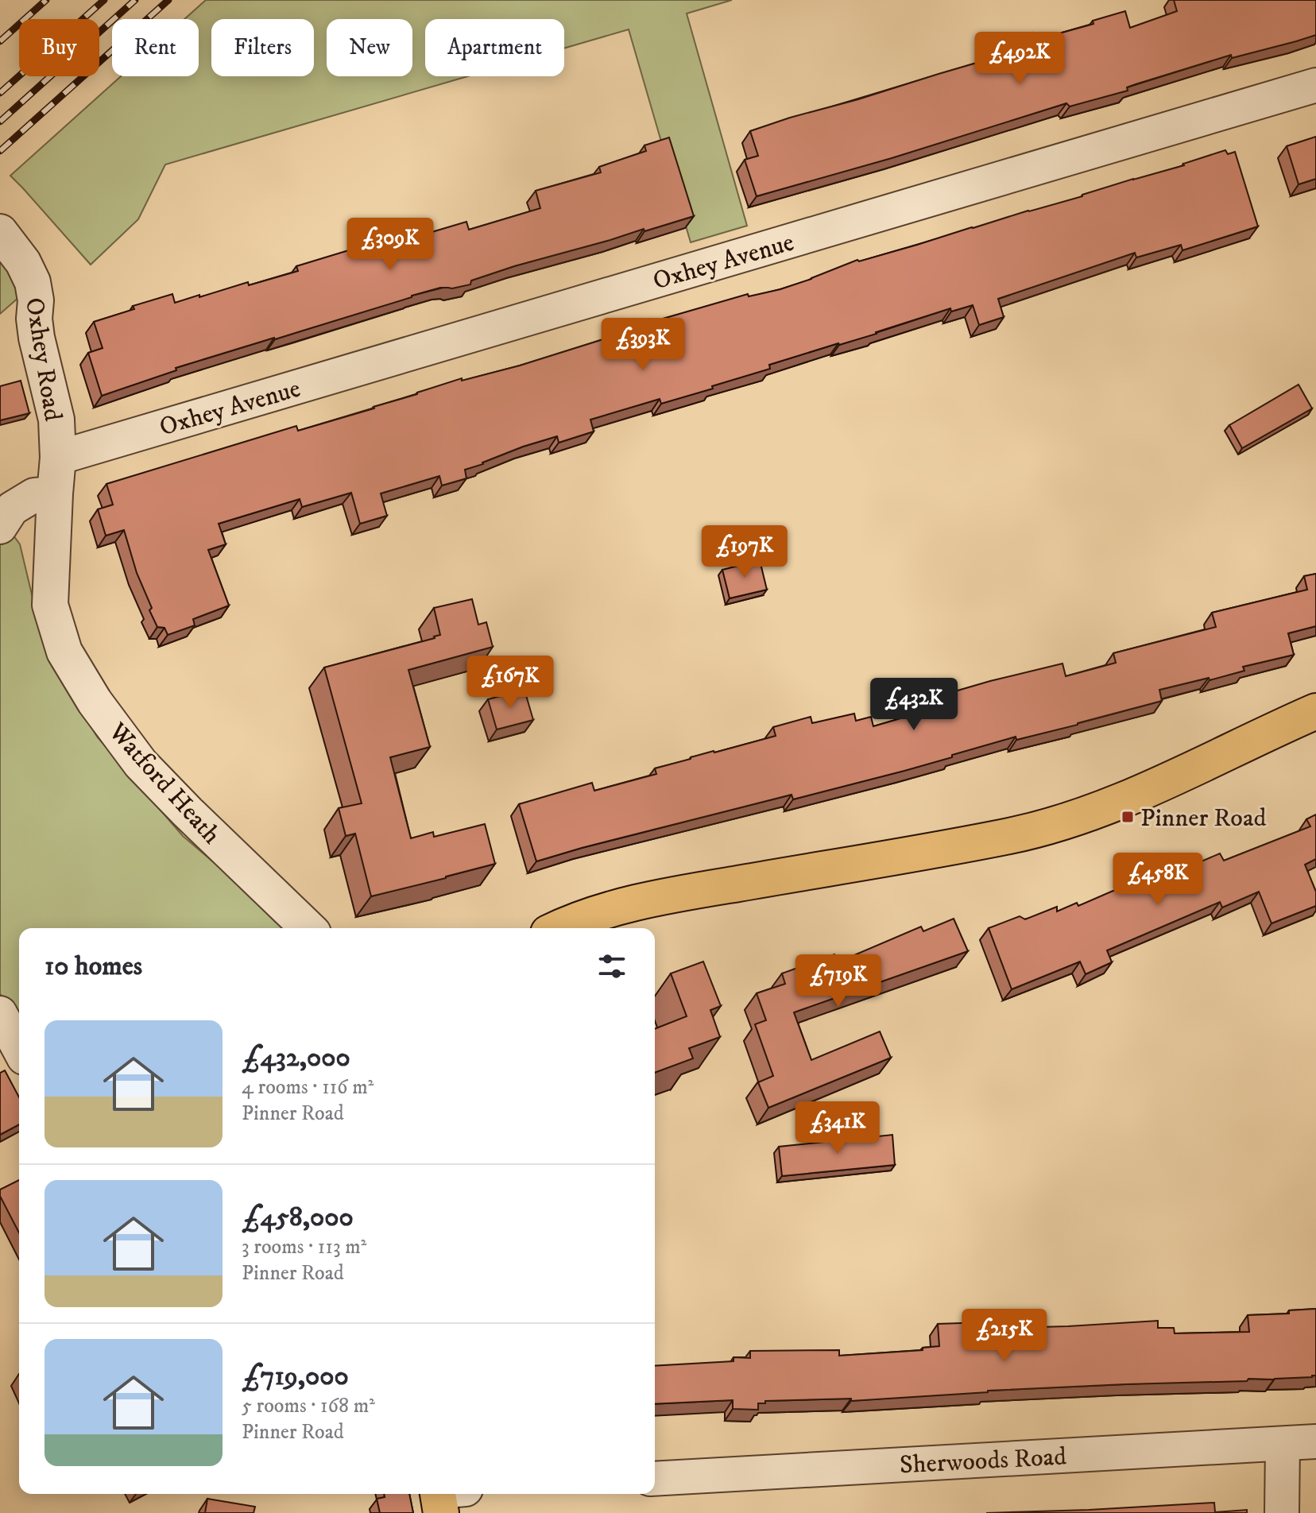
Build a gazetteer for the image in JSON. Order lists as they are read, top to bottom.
{
  "streets": {
    "street": [
      "Oxhey Avenue",
      "Oxhey Road",
      "Watford Heath",
      "Sherwoods Road"
    ]
  },
  "crossings": [
    ["Oxhey Avenue", "Oxhey Road"],
    ["Oxhey Avenue", "Watford Heath"],
    ["Oxhey Road", "Watford Heath"]
  ],
  "places": {
    "transit": ["Pinner Road"]
  },
  "page": {
    "chip": [
      "Buy",
      "Rent",
      "Filters",
      "New",
      "Apartment"
    ],
    "price": [
      "£492K",
      "£309K",
      "£393K",
      "£197K",
      "£167K",
      "£432K",
      "£458K",
      "£719K",
      "£341K",
      "£215K"
    ],
    "heading": "10 homes",
    "list": [
      {
        "name": "£432,000",
        "note": "4 rooms · 116 m² · Pinner Road"
      },
      {
        "name": "£458,000",
        "note": "3 rooms · 113 m² · Pinner Road"
      },
      {
        "name": "£719,000",
        "note": "5 rooms · 168 m² · Pinner Road"
      }
    ]
  }
}
